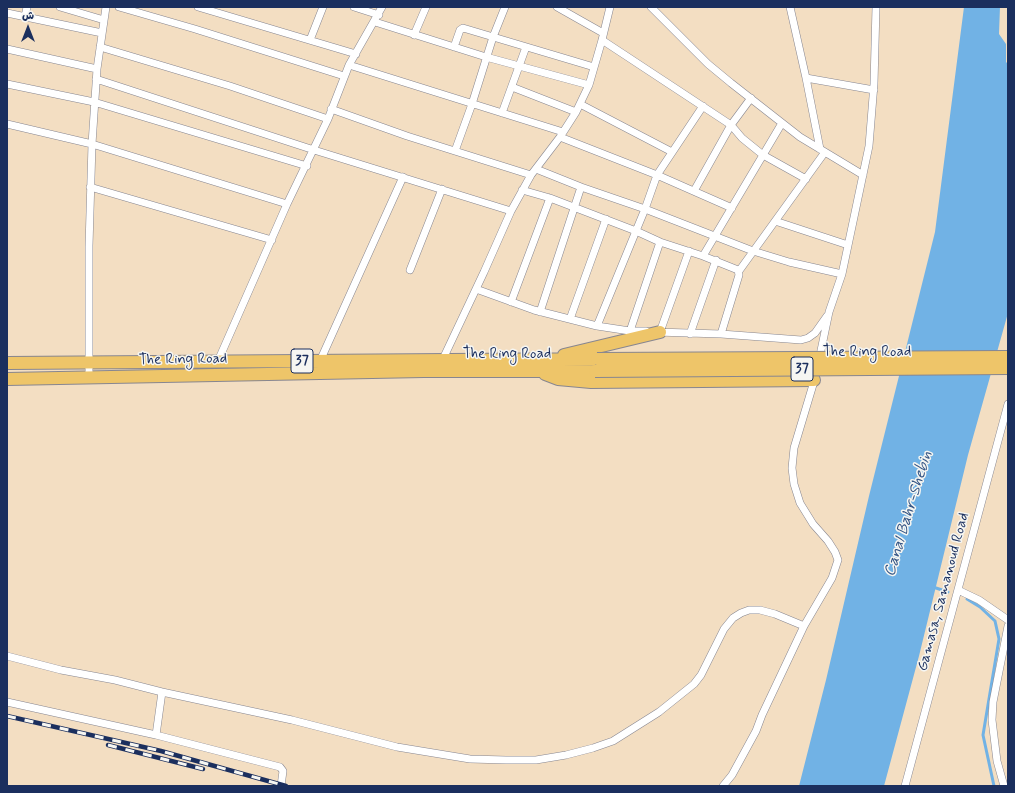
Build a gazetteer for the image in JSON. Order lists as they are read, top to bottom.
{
  "streets": {
    "highway": ["The Ring Road", "37"],
    "street": ["Gamasa, Samanoud Road"]
  },
  "water": ["Canal Bahr-Shebin"],
  "north": "top"
}
